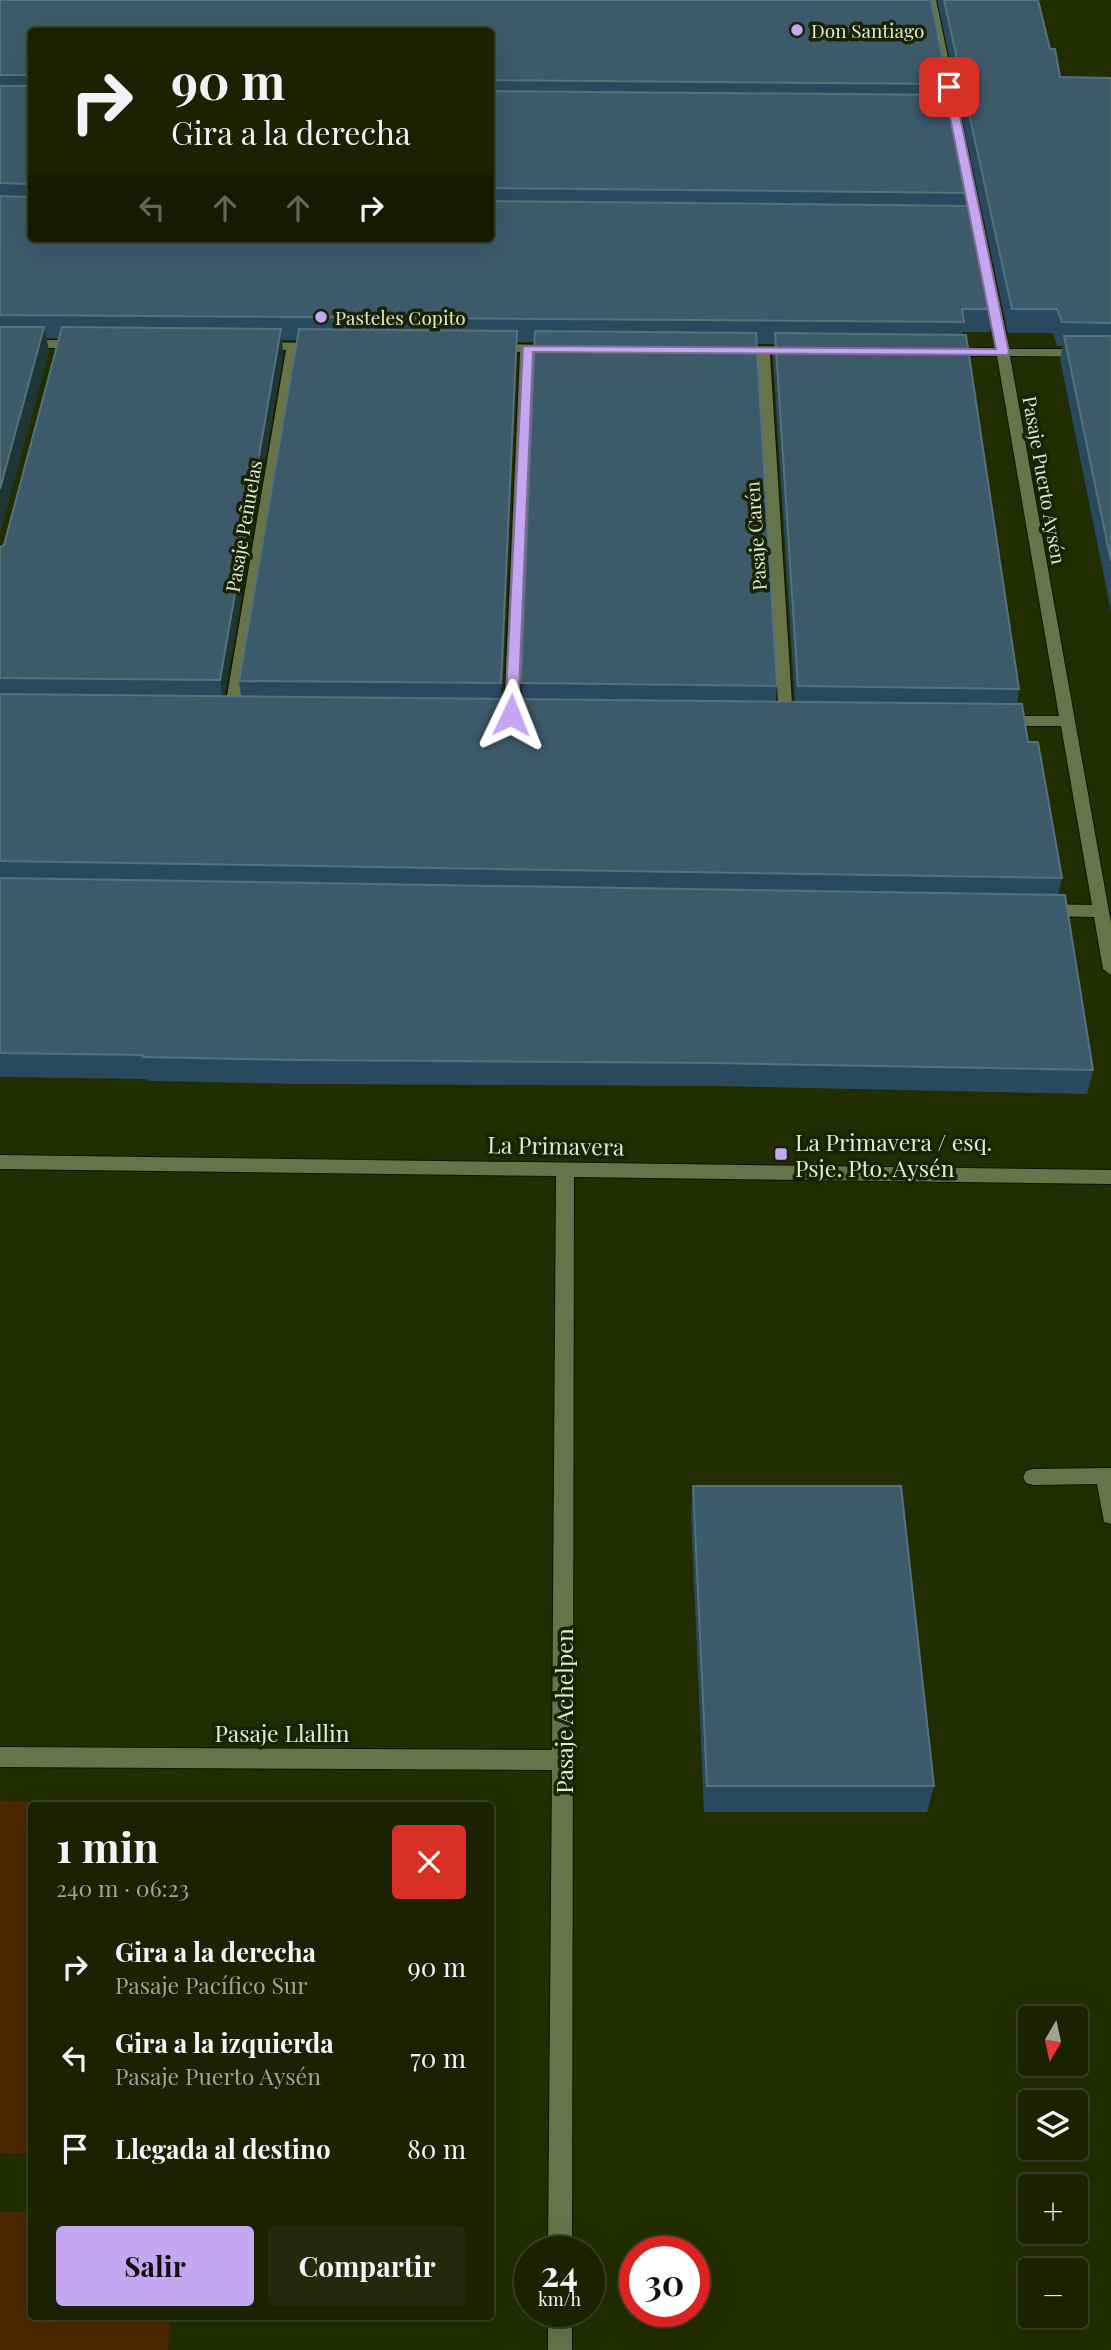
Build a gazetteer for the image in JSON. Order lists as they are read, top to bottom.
{
  "streets": {
    "street": [
      "Pasaje Puerto Aysén",
      "Pasaje Peñuelas",
      "Pasaje Carén",
      "La Primavera",
      "Pasaje Achelpen",
      "Pasaje Llallin"
    ]
  },
  "crossings": [
    ["La Primavera", "Pasaje Achelpen"],
    ["Pasaje Achelpen", "Pasaje Llallin"]
  ],
  "places": {
    "other": ["Don Santiago", "Pasteles Copito"],
    "transit": ["La Primavera / esq. Psje. Pto. Aysén"]
  },
  "north": "bottom",
  "page": {
    "turn": ["90 m", "Gira a la derecha"],
    "heading": ["1 min", "240 m · 06:23"],
    "list": [
      {
        "name": "Gira a la derecha",
        "note": "Pasaje Pacífico Sur",
        "value": "90 m"
      },
      {
        "name": "Gira a la izquierda",
        "note": "Pasaje Puerto Aysén",
        "value": "70 m"
      },
      {
        "name": "Llegada al destino",
        "value": "80 m"
      }
    ],
    "map_buttons": ["+", "−"],
    "buttons": ["Salir", "Compartir"],
    "speed": "24 km/h",
    "limit": "30"
  }
}
